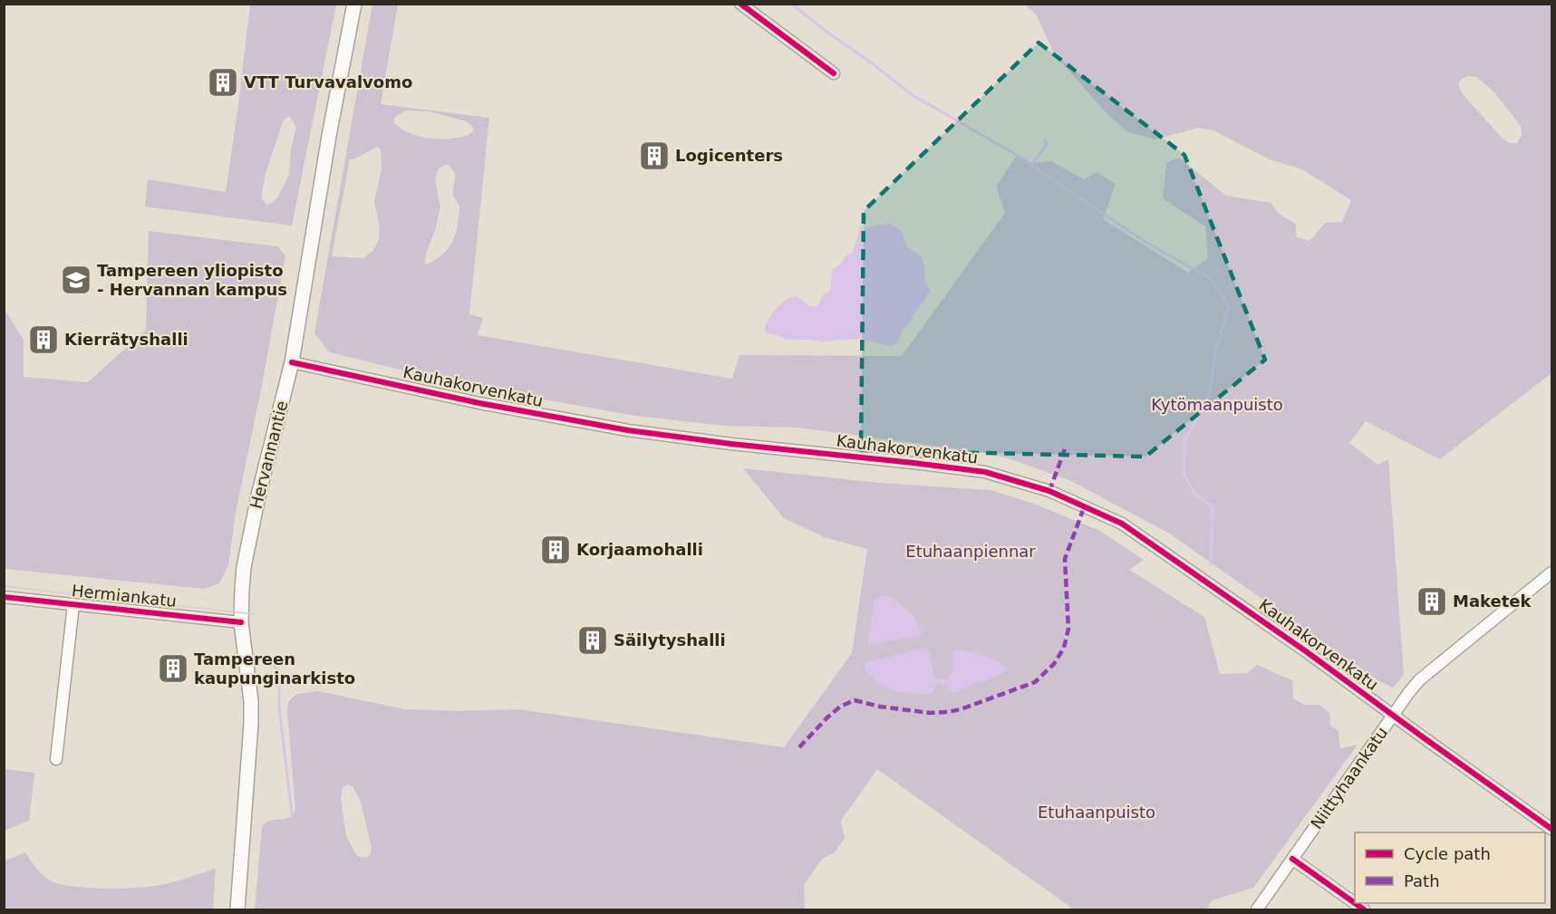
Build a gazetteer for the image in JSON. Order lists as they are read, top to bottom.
{
  "streets": {
    "main road": ["Hervannantie"],
    "street": ["Kauhakorvenkatu", "Hermiankatu", "Niittyhaankatu"]
  },
  "crossings": [
    ["Kauhakorvenkatu", "Hervannantie"],
    ["Kauhakorvenkatu", "Niittyhaankatu"],
    ["Hervannantie", "Hermiankatu"]
  ],
  "parks": ["Kytömaanpuisto", "Etuhaanpiennar", "Etuhaanpuisto"],
  "places": {
    "building": [
      "VTT Turvavalvomo",
      "Logicenters",
      "Kierrätyshalli",
      "Korjaamohalli",
      "Maketek",
      "Säilytyshalli",
      "Tampereen kaupunginarkisto"
    ],
    "school or university": ["Tampereen yliopisto - Hervannan kampus"]
  },
  "legend": ["Cycle path", "Path"]
}
